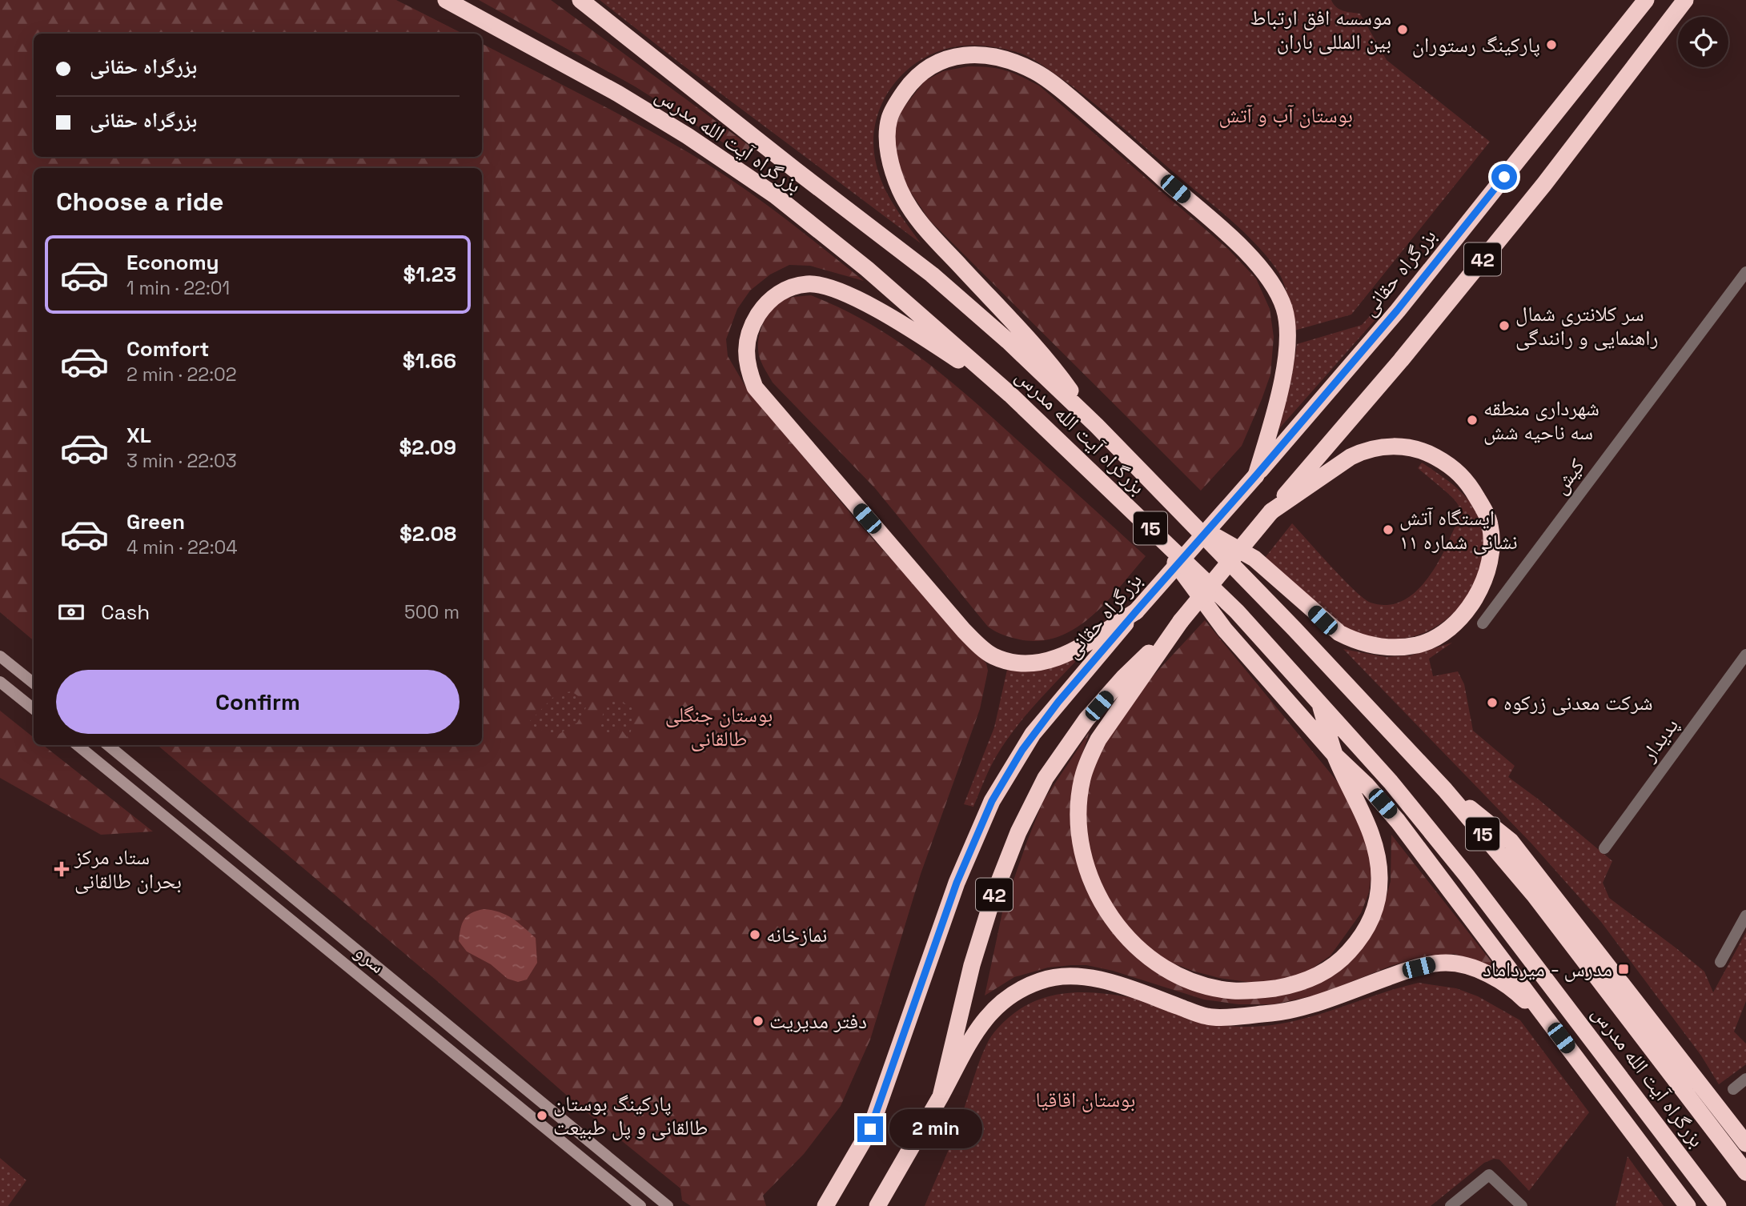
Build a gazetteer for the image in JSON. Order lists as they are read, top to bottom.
{
  "streets": {
    "highway": [
      "بزرگراه آیت الله مدرس",
      "42",
      "بزرگراه حقانی",
      "15"
    ],
    "street": ["کیش", "پدیدار", "سرو"]
  },
  "parks": ["بوستان آب و آتش", "بوستان جنگلی طالقانی", "بوستان اقاقیا"],
  "places": {
    "other": [
      "موسسه افق ارتباط بین المللی باران",
      "پارکینگ رستوران",
      "سر کلانتری شمال راهنمایی و رانندگی",
      "شهرداری منطقه سه ناحیه شش",
      "ایستگاه آتش نشانی شماره ۱۱",
      "شرکت معدنی زرکوه",
      "نمازخانه",
      "دفتر مدیریت",
      "پارکینگ بوستان طالقانی و پل طبیعت"
    ],
    "health": ["ستاد مرکز بحران طالقانی"],
    "transit": ["مدرس - میرداماد"]
  },
  "page": {
    "banner": ["بزرگراه حقانی", "بزرگراه حقانی"],
    "heading": "Choose a ride",
    "list": [
      {
        "name": "Economy",
        "note": "1 min · 22:01",
        "value": "$1.23"
      },
      {
        "name": "Comfort",
        "note": "2 min · 22:02",
        "value": "$1.66"
      },
      {
        "name": "XL",
        "note": "3 min · 22:03",
        "value": "$2.09"
      },
      {
        "name": "Green",
        "note": "4 min · 22:04",
        "value": "$2.08"
      }
    ],
    "pay": ["Cash", "500 m"],
    "buttons": "Confirm",
    "bubble": "2 min"
  }
}
